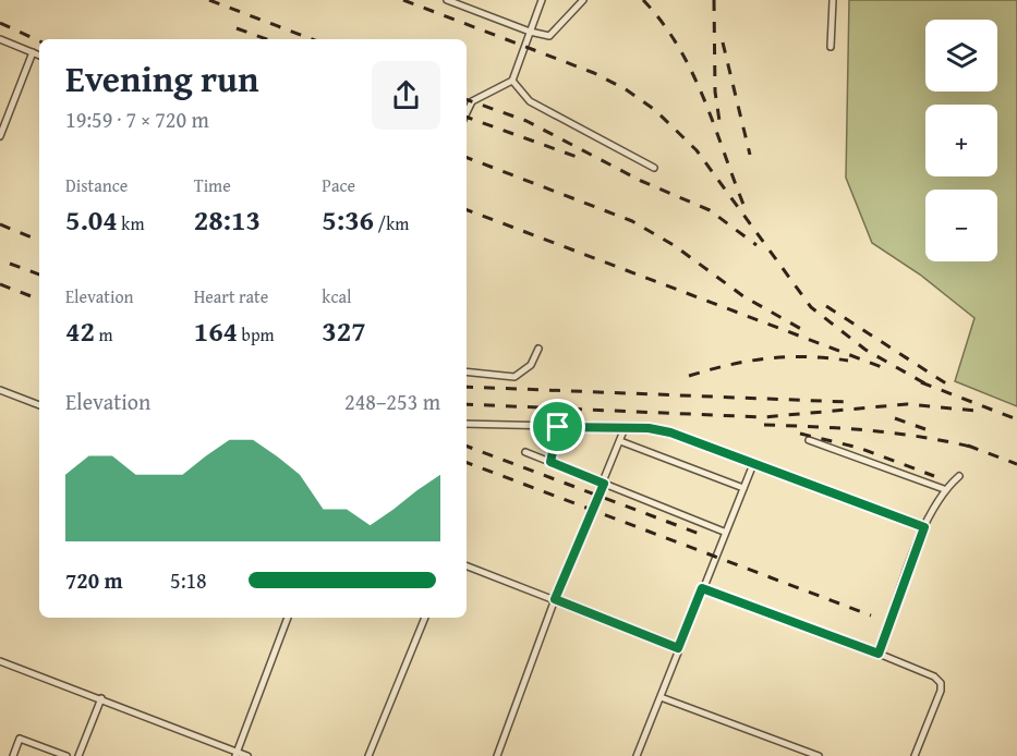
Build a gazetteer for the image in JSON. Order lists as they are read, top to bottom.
{
  "page": {
    "map_buttons": ["+", "−"],
    "heading": ["Evening run", "19:59 · 7 × 720 m"],
    "stats": [
      ["Distance", "5.04 km"],
      ["Time", "28:13"],
      ["Pace", "5:36 /km"],
      ["Elevation", "42 m"],
      ["Heart rate", "164 bpm"],
      ["kcal", "327"]
    ],
    "chart": ["Elevation", "248–253 m"],
    "list": [
      {
        "name": "720 m",
        "note": "5:18"
      }
    ]
  }
}
